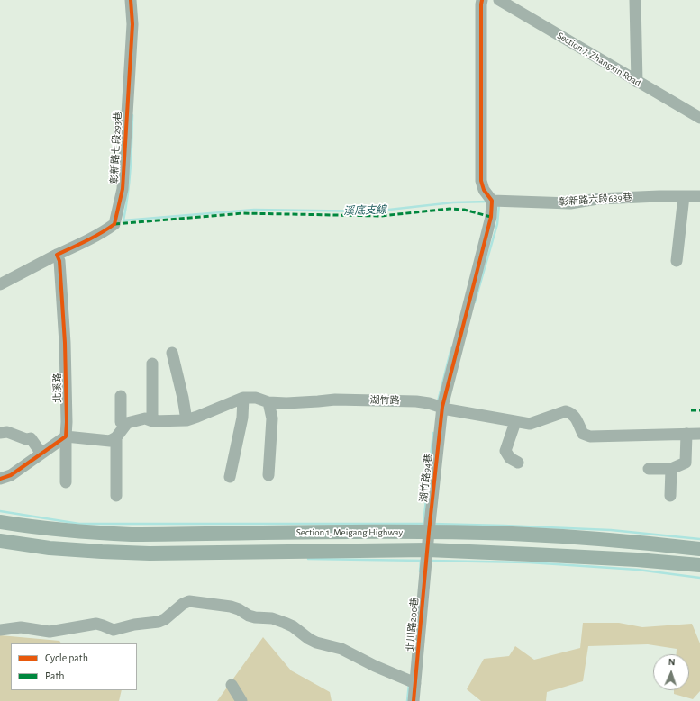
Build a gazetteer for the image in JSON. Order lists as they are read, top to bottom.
{
  "streets": {
    "main road": ["Section 1, Meigang Highway"],
    "street": [
      "Section 7, Zhangxin Road",
      "彰新路七段293巷",
      "彰新路六段689巷",
      "北溪路",
      "湖竹路",
      "湖竹路94巷",
      "北川路200巷"
    ]
  },
  "crossings": [
    ["彰新路七段293巷", "北溪路"],
    ["彰新路六段689巷", "湖竹路94巷"],
    ["湖竹路", "湖竹路94巷"],
    ["湖竹路94巷", "Section 1, Meigang Highway"],
    ["湖竹路94巷", "北川路200巷"],
    ["Section 1, Meigang Highway", "北川路200巷"]
  ],
  "water": ["溪底支線"],
  "legend": ["Cycle path", "Path"],
  "north": "top"
}
